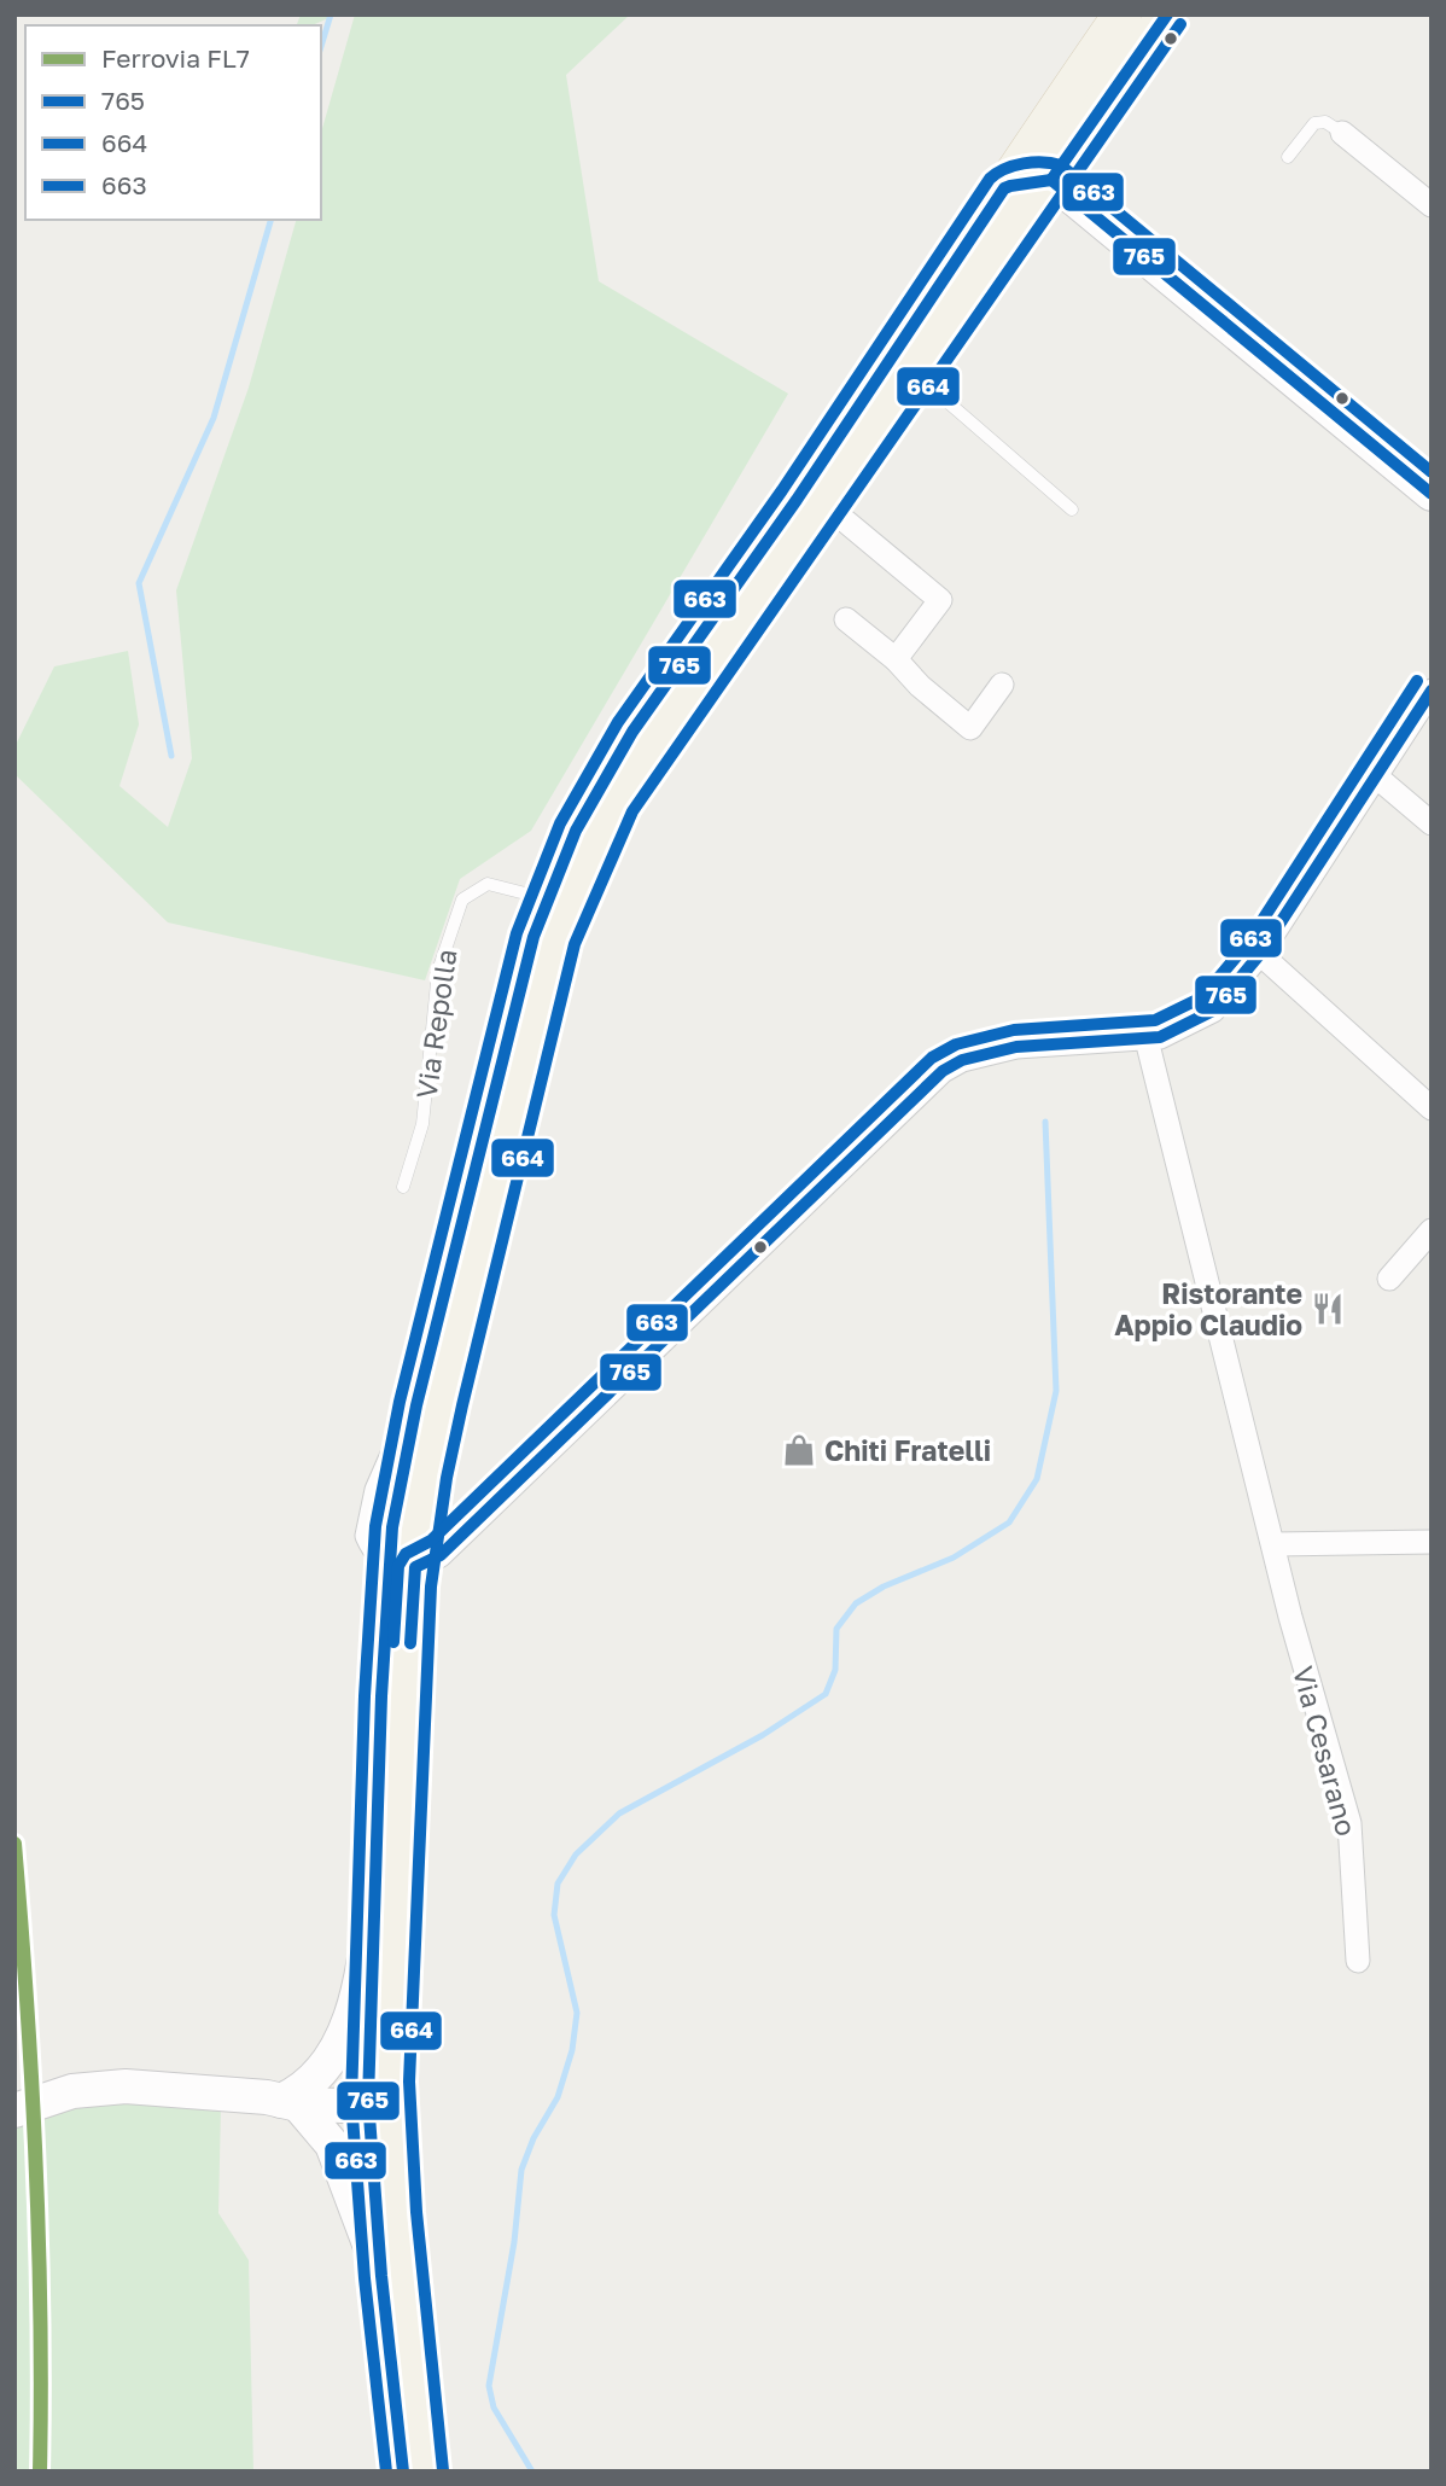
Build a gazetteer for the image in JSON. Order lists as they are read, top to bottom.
{
  "streets": {
    "street": ["Via Cesarano"],
    "lane": ["Via Repolla"]
  },
  "places": {
    "restaurant": ["Ristorante Appio Claudio"],
    "shop": ["Chiti Fratelli"]
  },
  "lines": [
    "transit line 765",
    "transit line 664",
    "transit line 663",
    "rail line FL7"
  ],
  "legend": [
    "Ferrovia FL7",
    "765",
    "664",
    "663"
  ]
}
